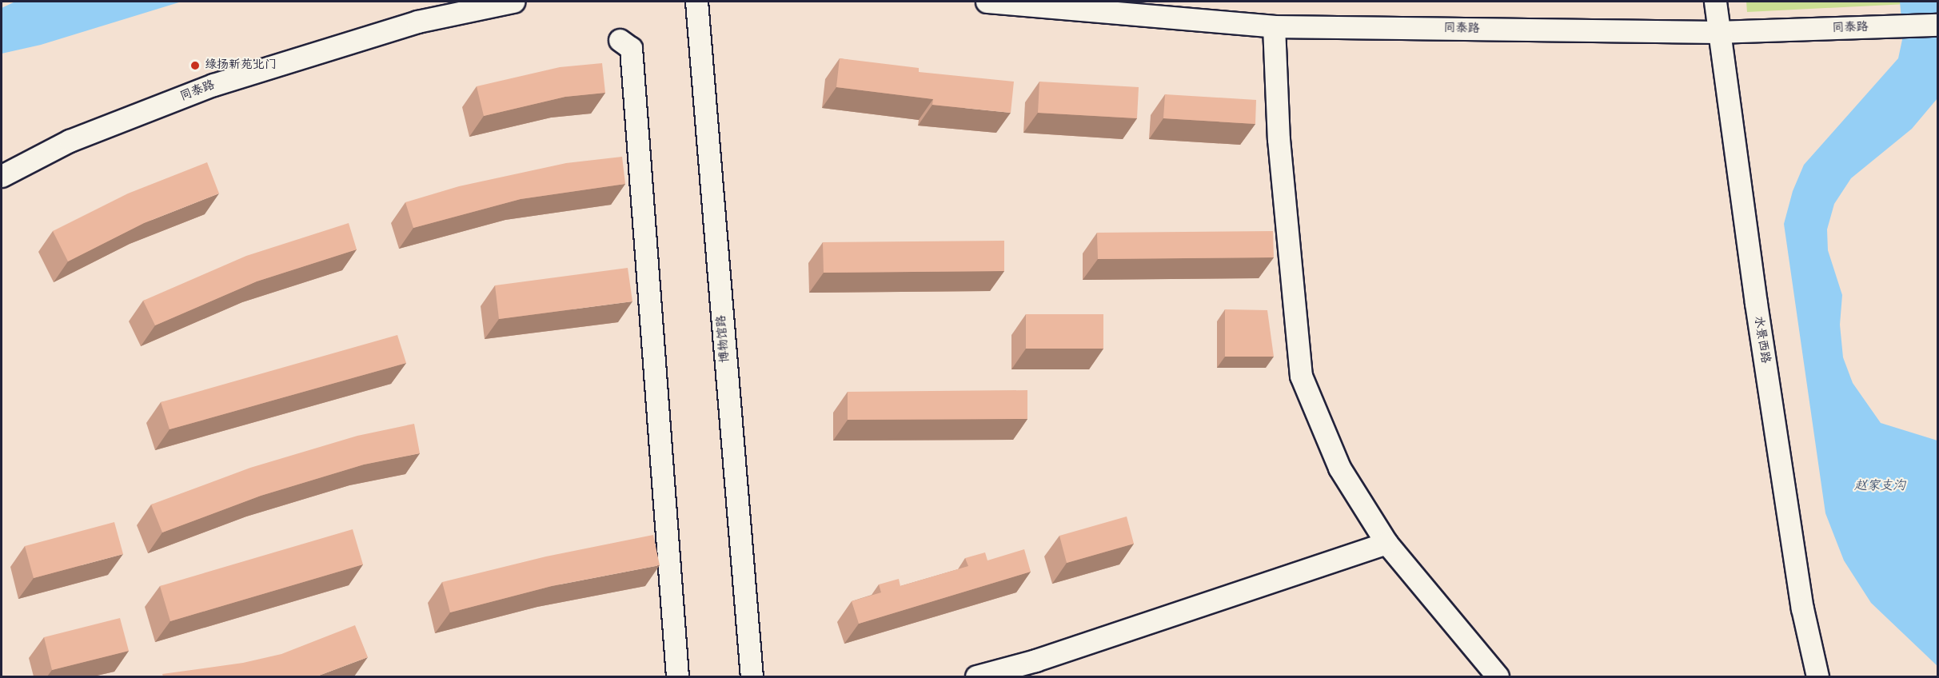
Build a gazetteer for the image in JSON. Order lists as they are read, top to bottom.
{
  "streets": {
    "street": ["同泰路", "博物馆路", "水景西路"]
  },
  "crossings": [
    ["同泰路", "水景西路"]
  ],
  "water": ["赵家支沟"],
  "places": ["绿扬新苑北门"]
}
